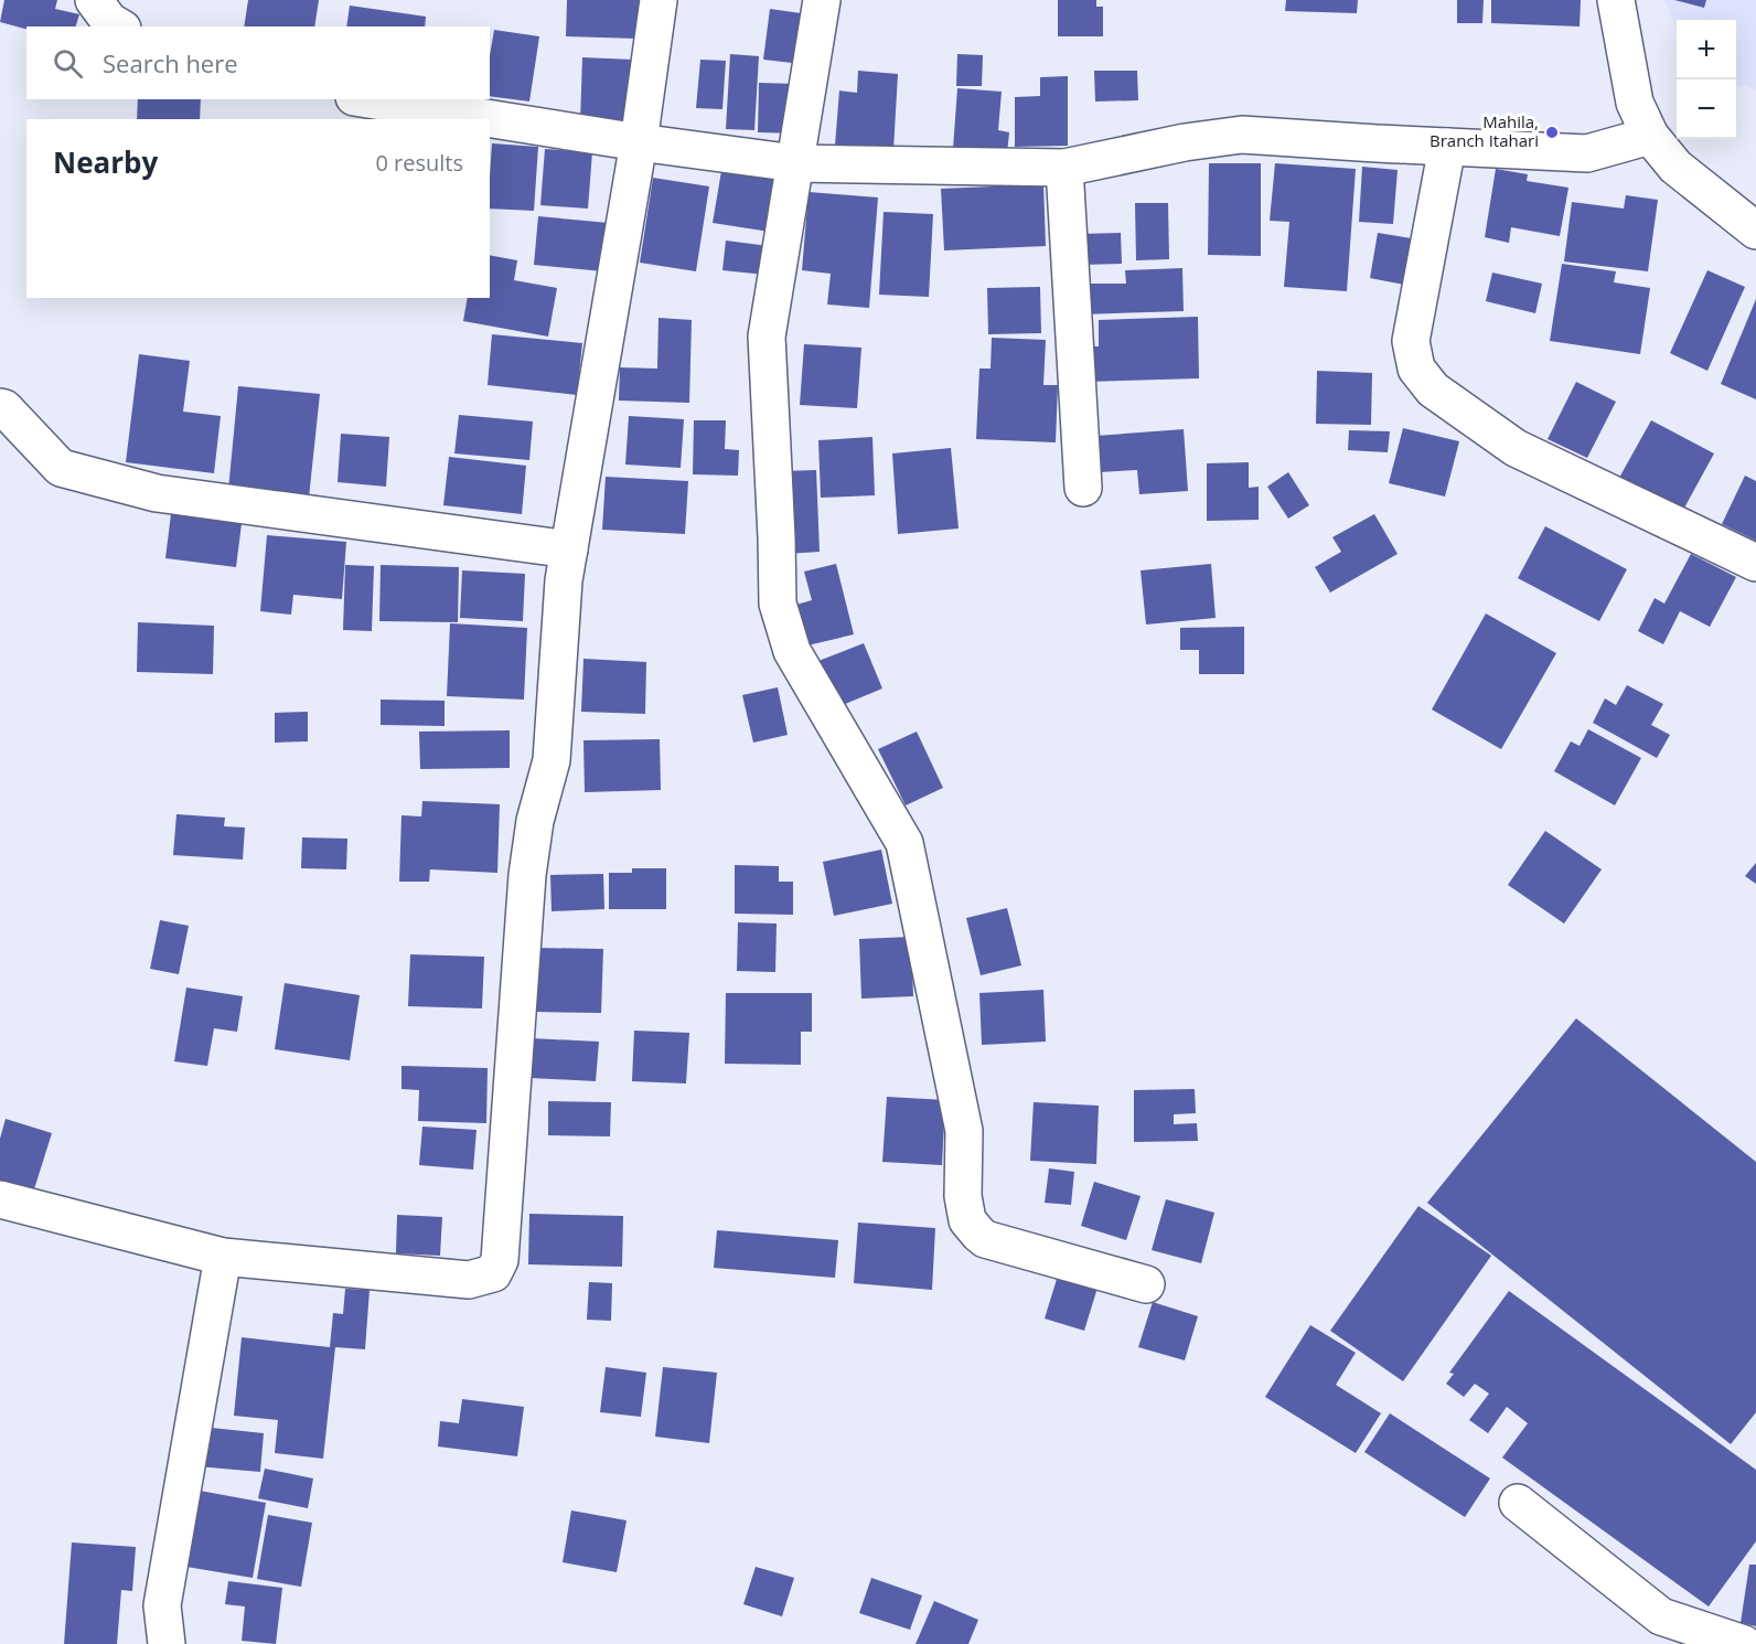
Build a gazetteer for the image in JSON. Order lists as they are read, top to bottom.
{
  "places": ["Mahila, Branch Itahari"],
  "page": {
    "map_buttons": ["+", "−"],
    "search": "Search here",
    "heading": ["Nearby", "0 results"]
  }
}
